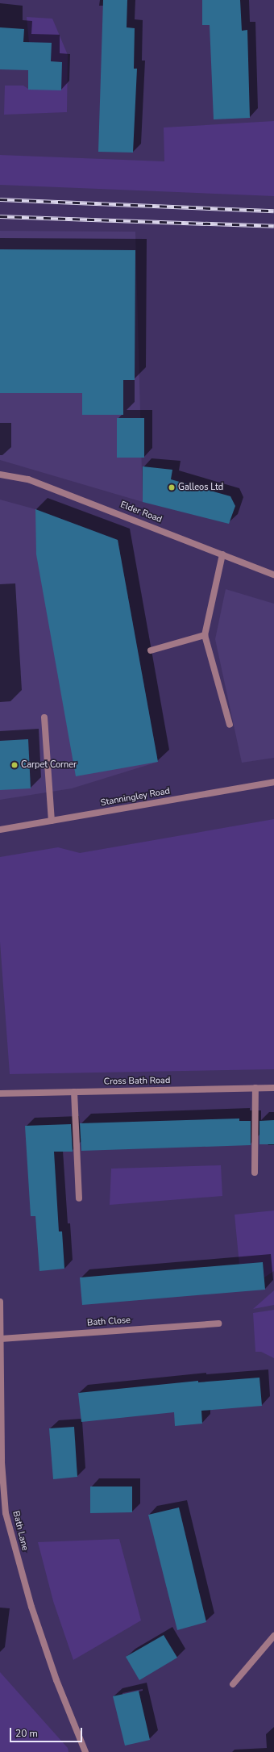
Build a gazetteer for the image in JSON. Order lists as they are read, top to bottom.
{
  "streets": {
    "street": [
      "Elder Road",
      "Stanningley Road",
      "Cross Bath Road",
      "Bath Close",
      "Bath Lane"
    ]
  },
  "crossings": [
    ["Bath Close", "Bath Lane"]
  ],
  "places": ["Galleos Ltd", "Carpet Corner"],
  "scale_bar": "20 m"
}
